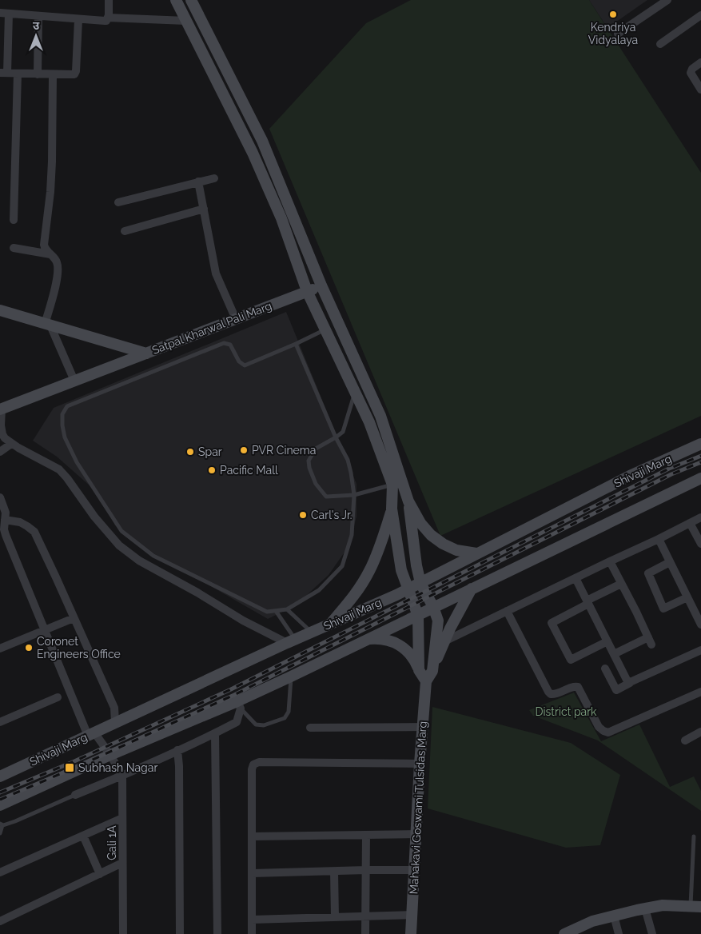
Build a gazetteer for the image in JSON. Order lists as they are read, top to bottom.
{
  "streets": {
    "street": [
      "Satpal Kharwal Pali Marg",
      "Shivaji Marg",
      "Mahakavi Goswami Tulsidas Marg",
      "Gali 1A"
    ]
  },
  "crossings": [
    ["Shivaji Marg", "Mahakavi Goswami Tulsidas Marg"],
    ["Shivaji Marg", "Gali 1A"]
  ],
  "parks": ["District park"],
  "places": {
    "other": [
      "Kendriya Vidyalaya",
      "PVR Cinema",
      "Spar",
      "Pacific Mall",
      "Carl's Jr.",
      "Coronet Engineers Office"
    ],
    "transit": ["Subhash Nagar"]
  },
  "north": "top"
}
